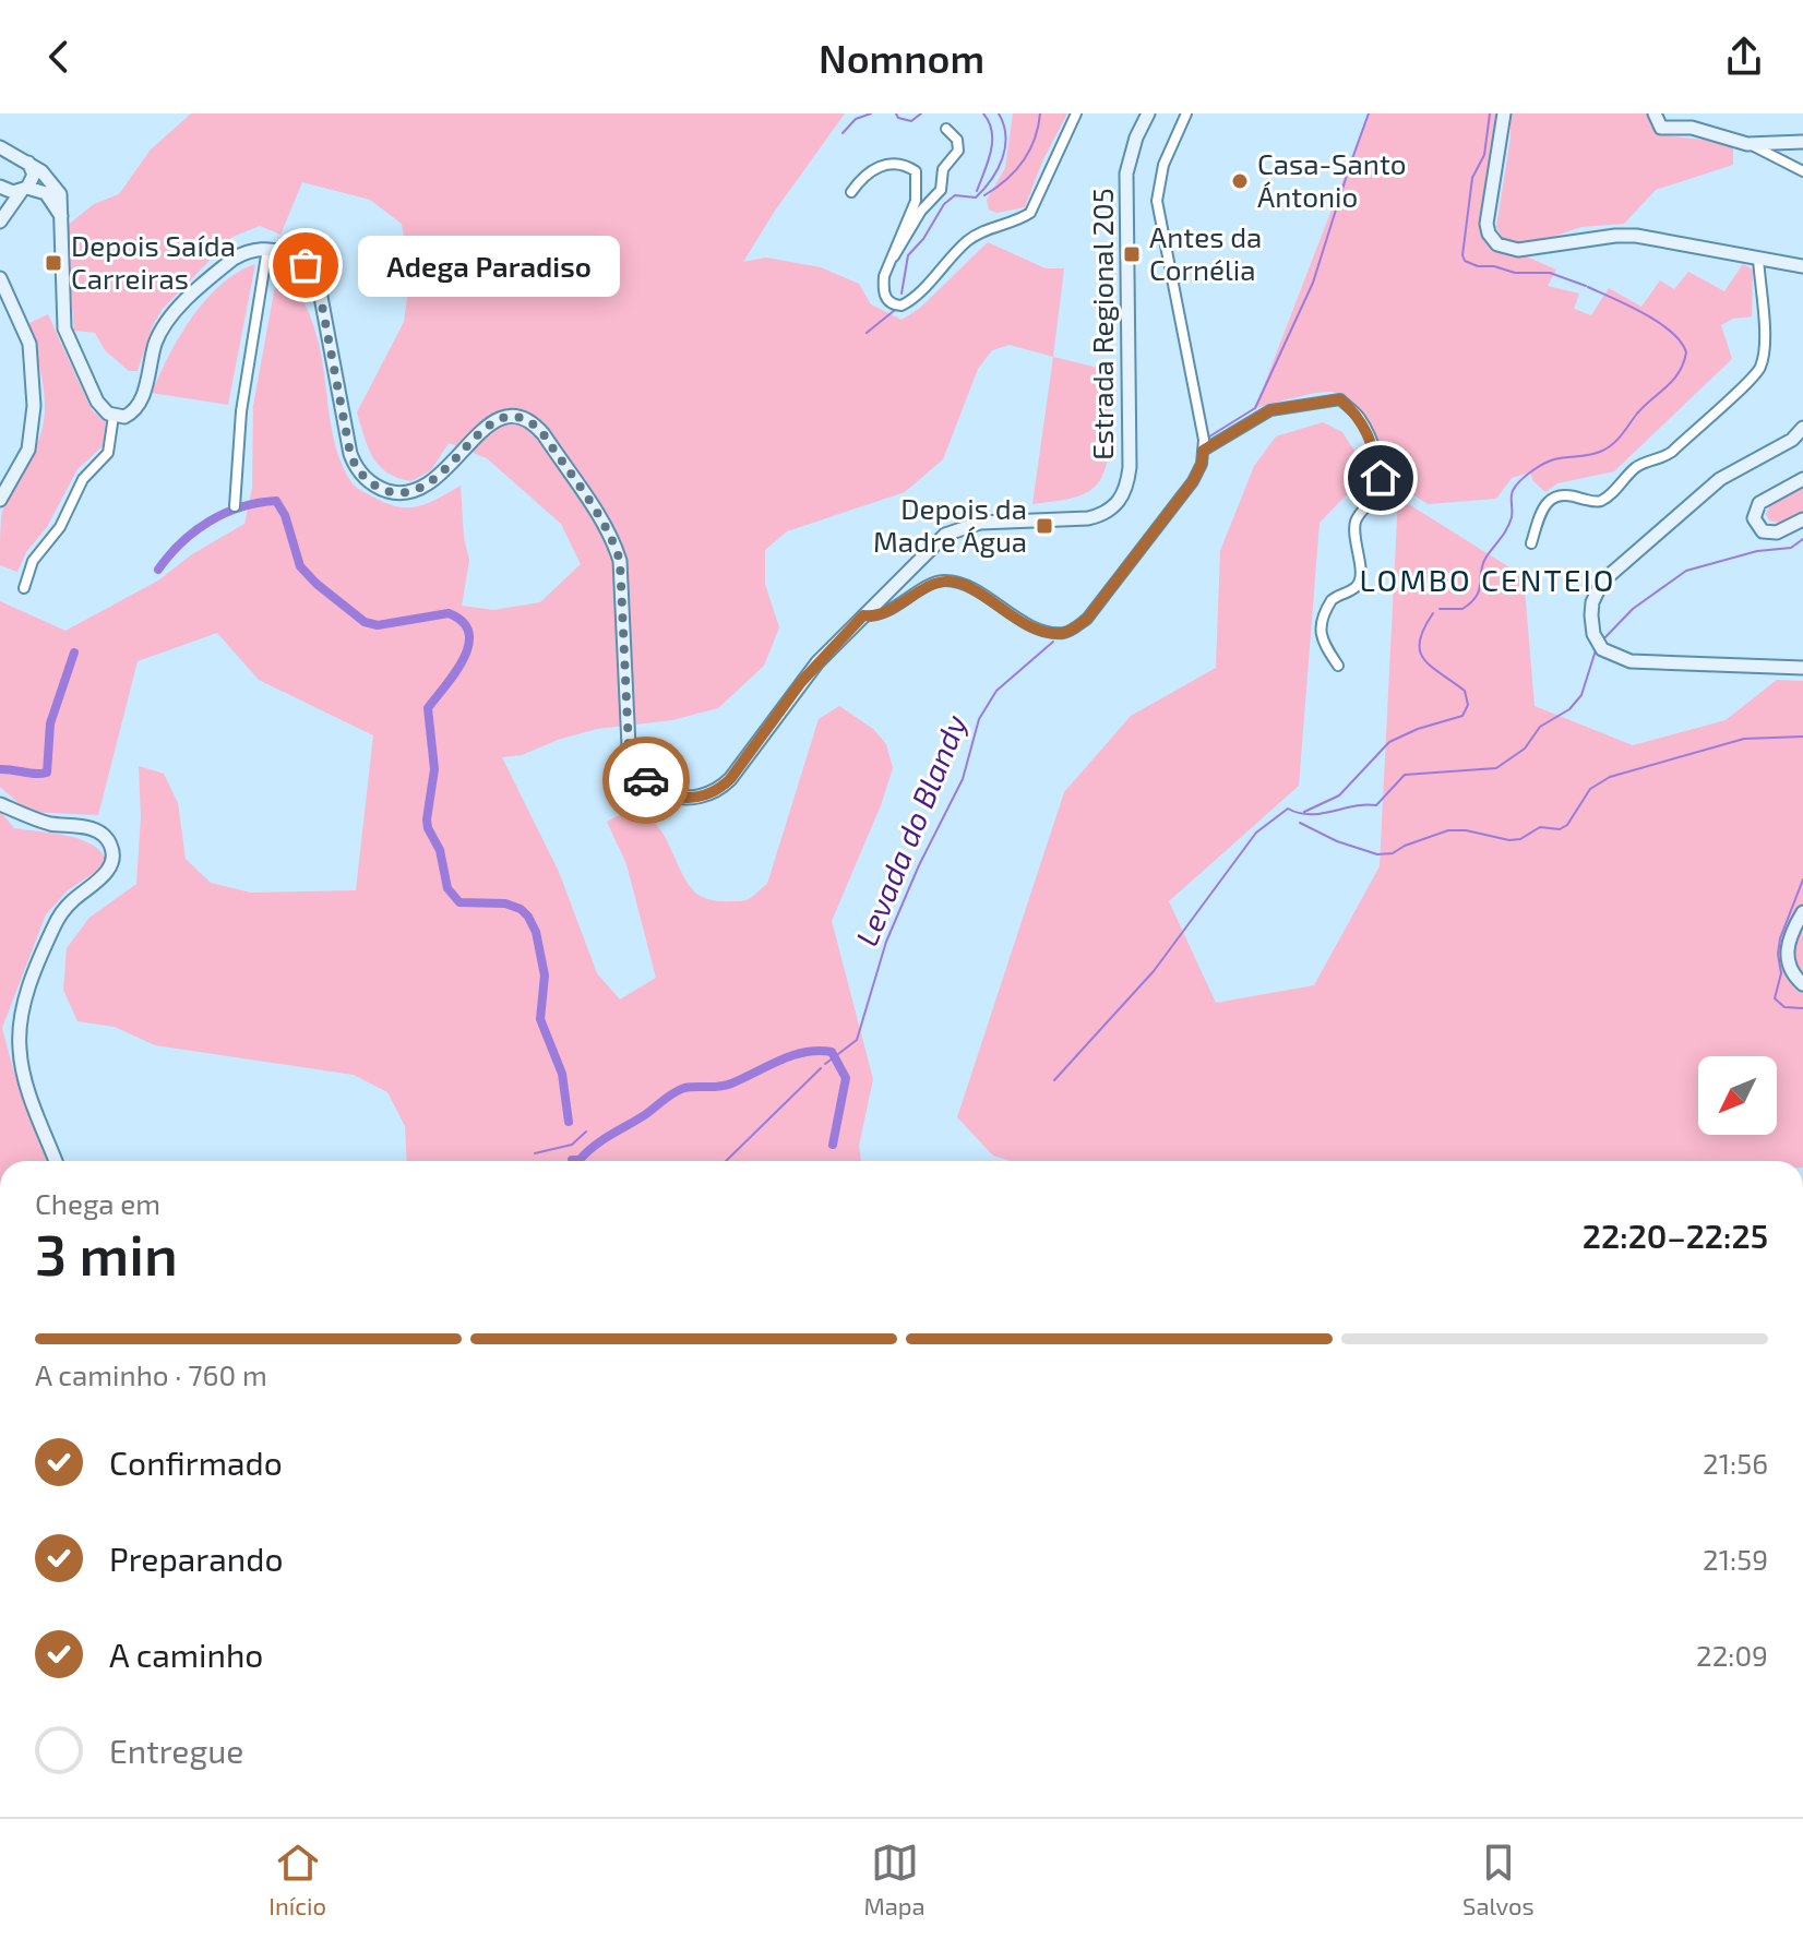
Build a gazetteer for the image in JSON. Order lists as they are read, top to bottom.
{
  "streets": {
    "main road": ["Estrada Regional 205"]
  },
  "districts": ["LOMBO CENTEIO"],
  "water": ["Levada do Blandy"],
  "places": {
    "other": ["Casa-Santo Ántonio", "Adega Paradiso"],
    "transit": ["Antes da Cornélia", "Depois Saída Carreiras", "Depois da Madre Água"]
  },
  "north": "bottom left",
  "page": {
    "header": "Nomnom",
    "bubble": "Adega Paradiso",
    "heading": ["3 min", "Chega em", "22:20–22:25"],
    "bar": "A caminho · 760 m",
    "list": [
      ["Confirmado", "21:56"],
      ["Preparando", "21:59"],
      ["A caminho", "22:09"],
      "Entregue"
    ],
    "tabs": ["Início", "Mapa", "Salvos"]
  }
}
